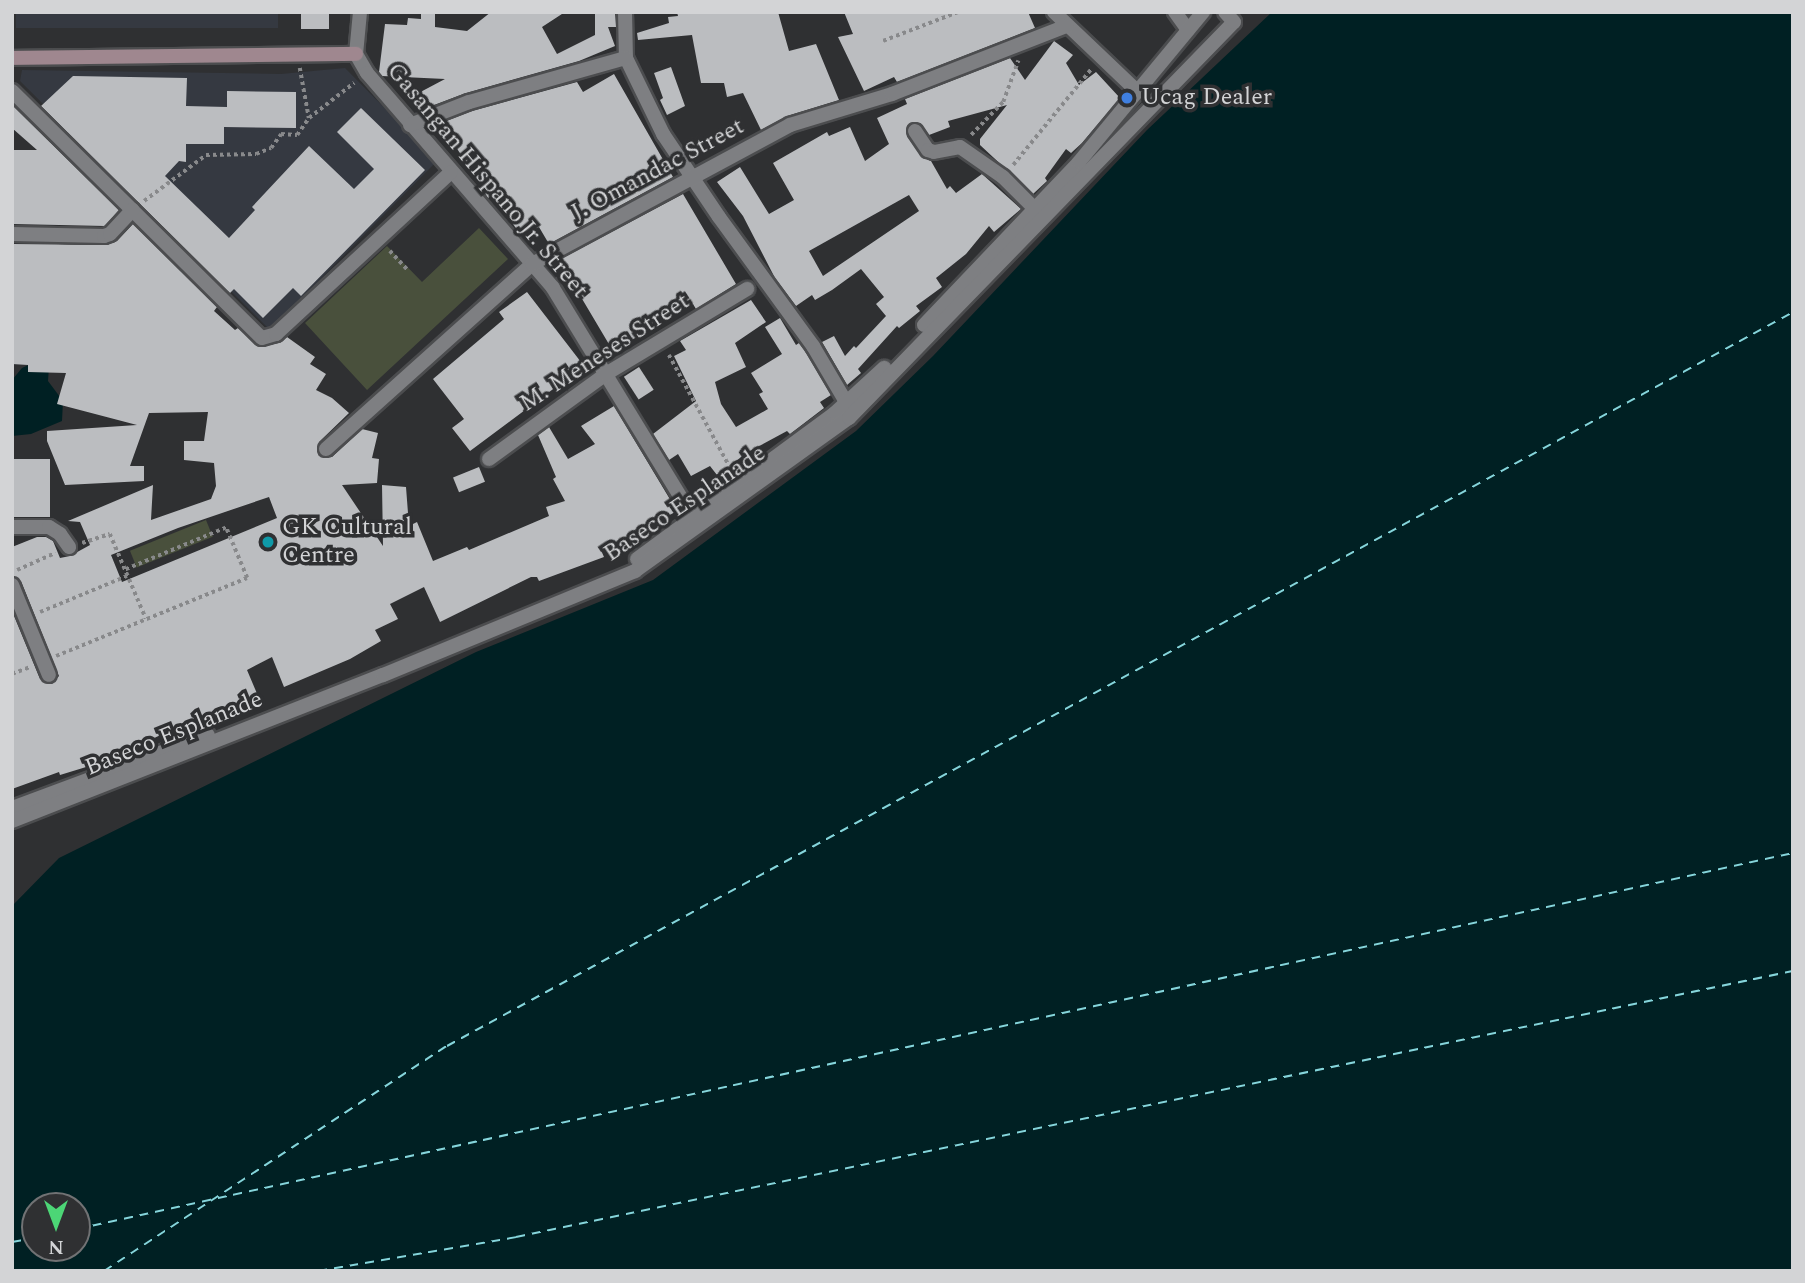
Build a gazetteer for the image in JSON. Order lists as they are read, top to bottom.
{
  "streets": {
    "street": [
      "J. Omandac Street",
      "Gasangan Hispano Jr. Street",
      "M. Meneses Street",
      "Baseco Esplanade"
    ]
  },
  "crossings": [
    ["J. Omandac Street", "Gasangan Hispano Jr. Street"],
    ["Gasangan Hispano Jr. Street", "M. Meneses Street"]
  ],
  "places": ["Ucag Dealer", "GK Cultural Centre"],
  "north": "bottom"
}
